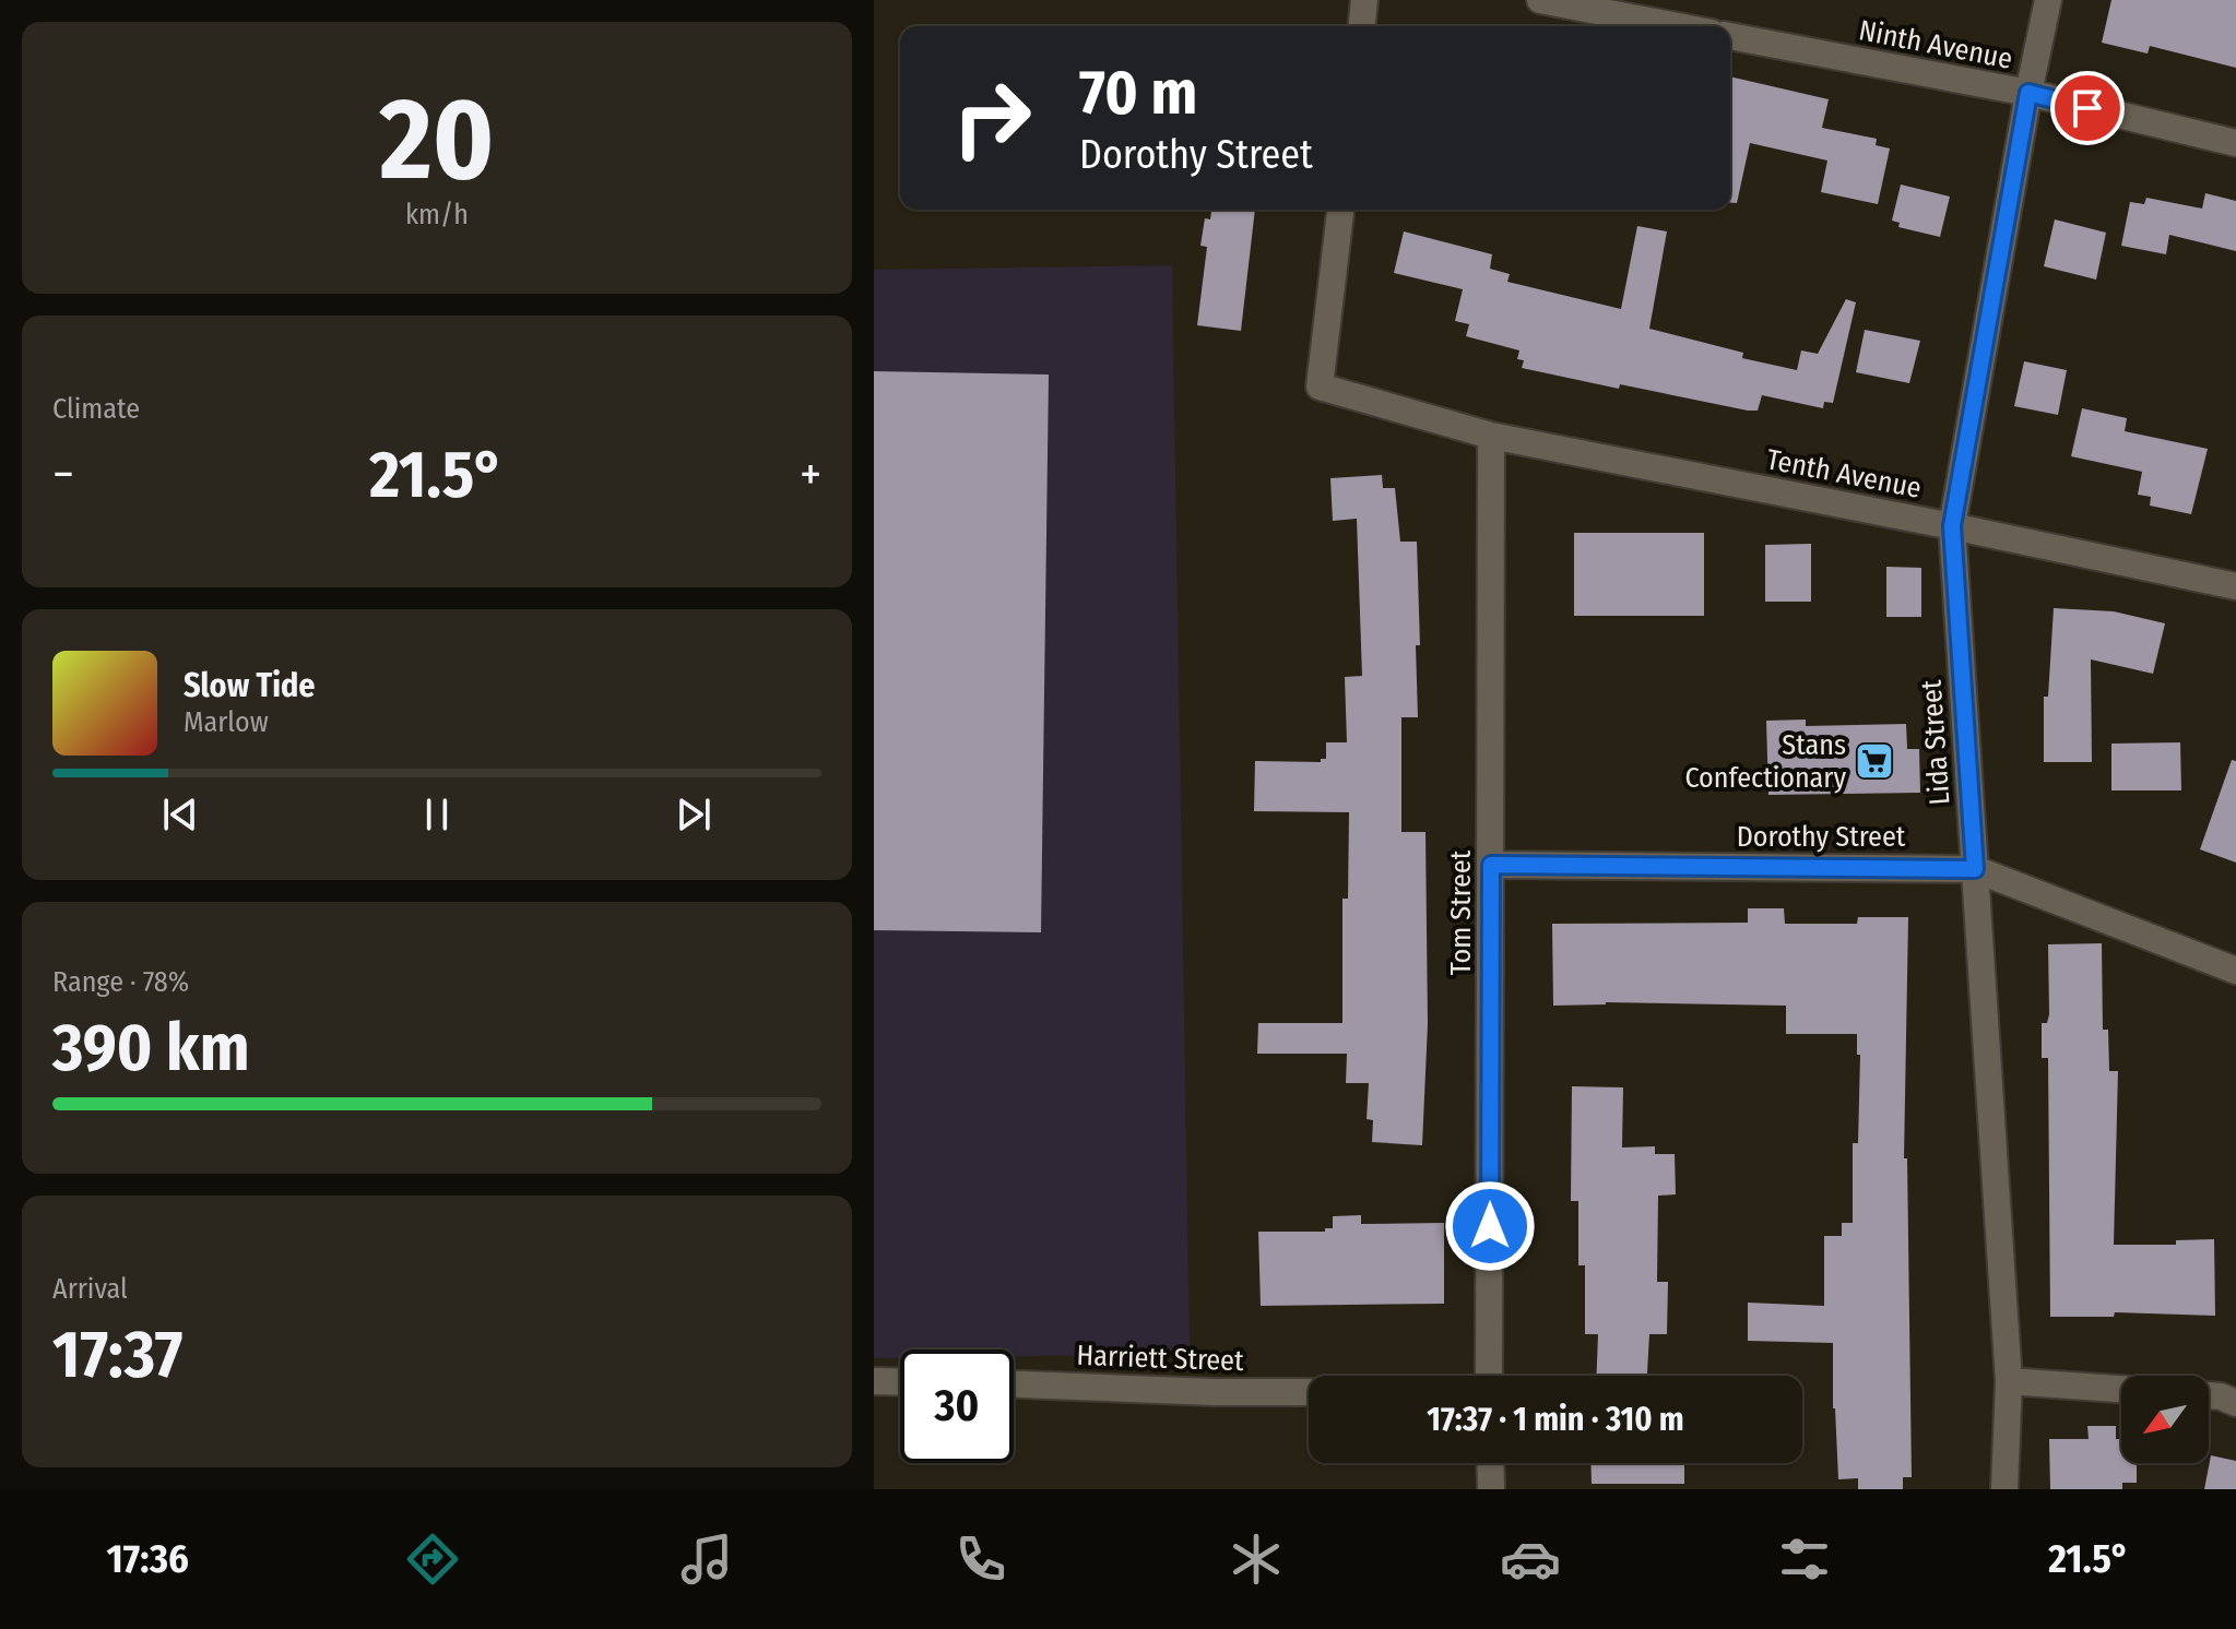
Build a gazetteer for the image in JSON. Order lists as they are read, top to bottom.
{
  "streets": {
    "street": [
      "Ninth Avenue",
      "Tenth Avenue",
      "Lida Street",
      "Dorothy Street",
      "Tom Street",
      "Harriett Street"
    ]
  },
  "crossings": [
    ["Ninth Avenue", "Lida Street"],
    ["Tenth Avenue", "Lida Street"],
    ["Tenth Avenue", "Tom Street"],
    ["Lida Street", "Dorothy Street"],
    ["Dorothy Street", "Tom Street"]
  ],
  "places": {
    "supermarket": ["Stans Confectionary"]
  },
  "north": "bottom left",
  "page": {
    "tile": [
      ["20", "km/h"],
      "Climate",
      ["Range · 78%", "390 km"],
      ["Arrival", "17:37"]
    ],
    "turn": ["70 m", "Dorothy Street"],
    "heat": ["−", "21.5°", "+"],
    "song": ["Slow Tide", "Marlow"],
    "limit": "30",
    "trip": "17:37 · 1 min · 310 m",
    "tabs": ["17:36", "21.5°"]
  }
}
